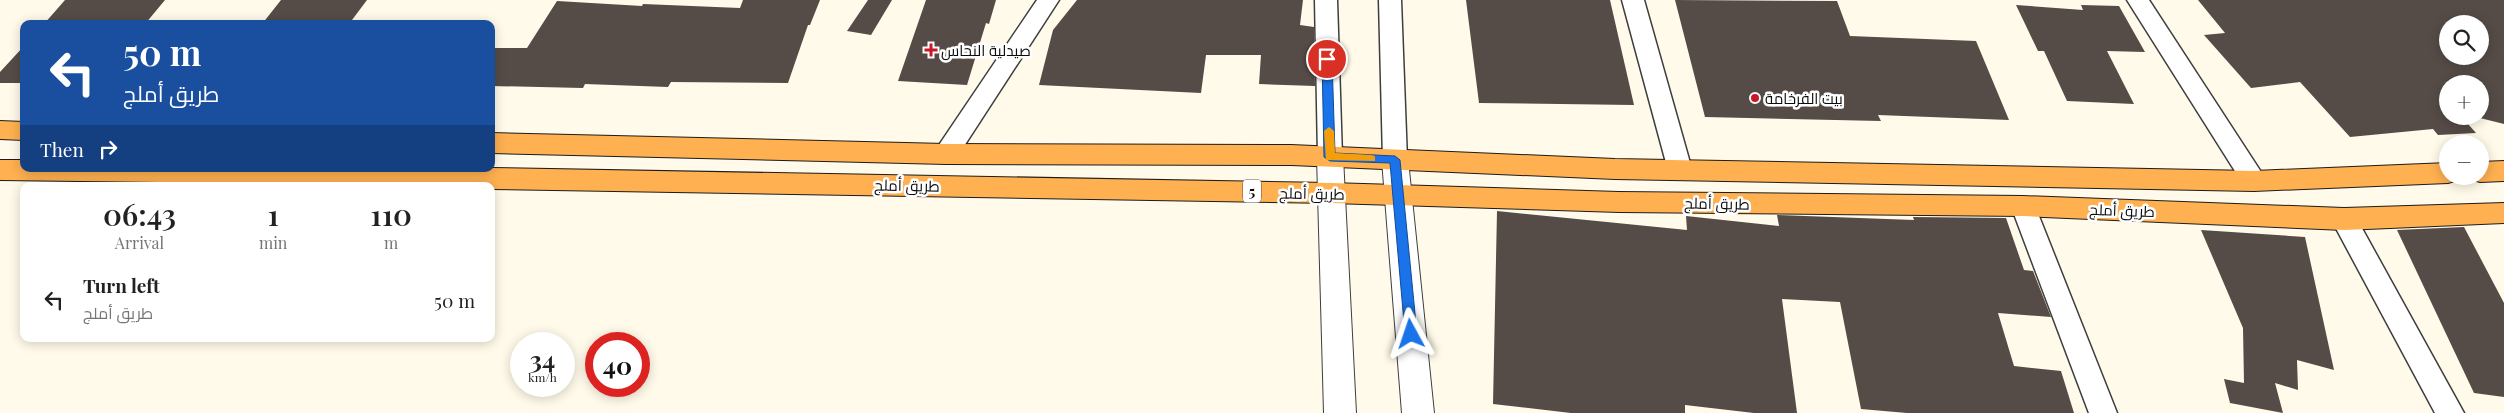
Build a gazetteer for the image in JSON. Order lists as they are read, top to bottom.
{
  "streets": {
    "highway": ["طريق أملج", "5"]
  },
  "places": {
    "health": ["صيدلية النحاس"],
    "other": ["بيت الفرخامة"]
  },
  "page": {
    "map_buttons": ["+", "−"],
    "turn": ["50 m", "طريق أملج"],
    "then": "Then",
    "eta": [
      "06:43",
      "Arrival",
      "1",
      "min",
      "110",
      "m"
    ],
    "list": [
      {
        "name": "Turn left",
        "note": "طريق أملج",
        "value": "50 m"
      }
    ],
    "speed": "34 km/h",
    "limit": "40"
  }
}
